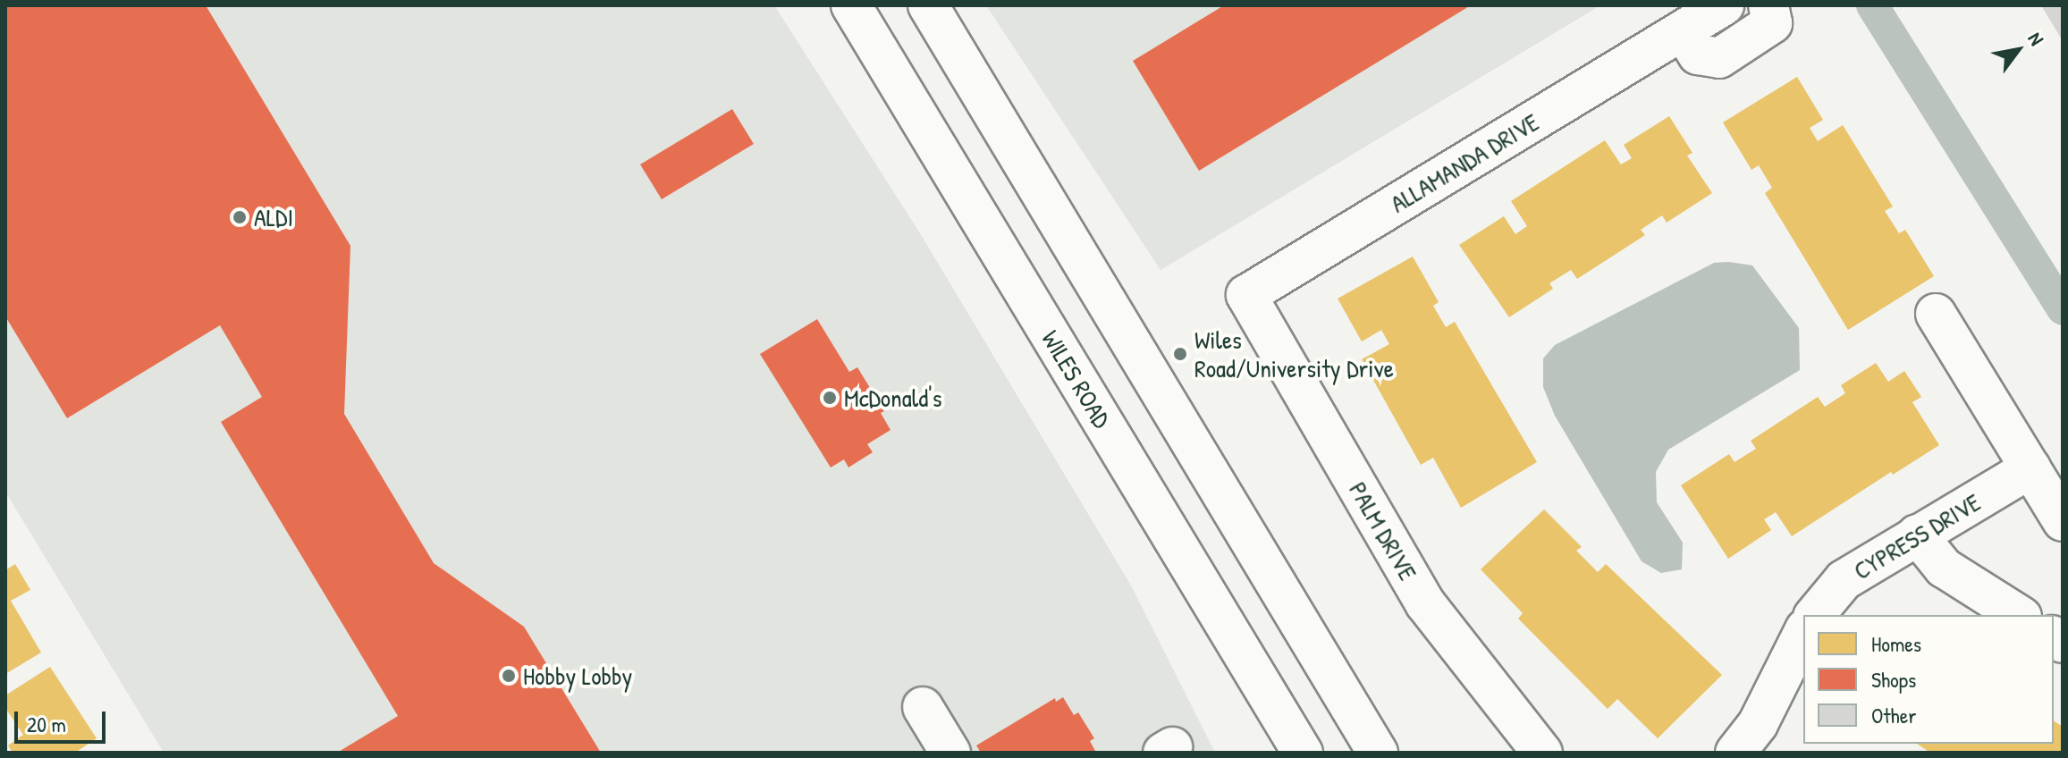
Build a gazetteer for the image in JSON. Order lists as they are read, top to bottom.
{
  "streets": {
    "street": [
      "ALLAMANDA DRIVE",
      "WILES ROAD",
      "PALM DRIVE",
      "CYPRESS DRIVE"
    ]
  },
  "crossings": [
    ["ALLAMANDA DRIVE", "PALM DRIVE"]
  ],
  "places": [
    "ALDI",
    "Wiles Road/University Drive",
    "McDonald's",
    "Hobby Lobby"
  ],
  "legend": ["Homes", "Shops", "Other"],
  "scale_bar": "20 m",
  "north": "top right"
}
